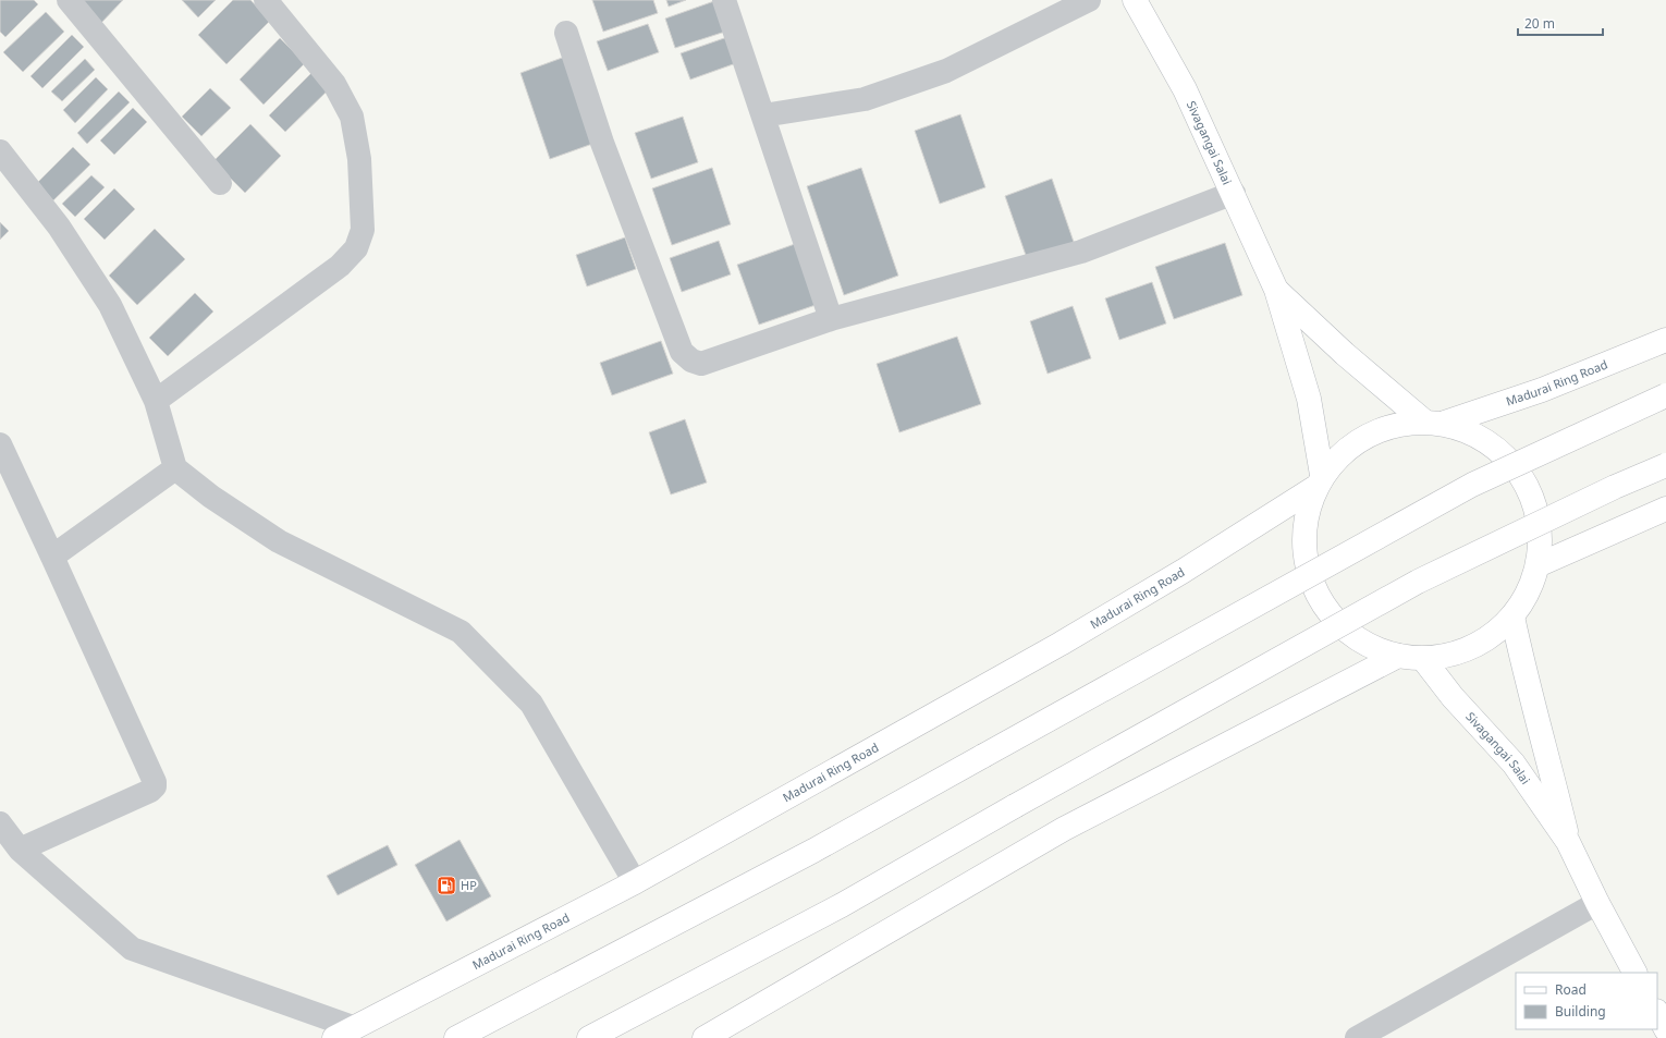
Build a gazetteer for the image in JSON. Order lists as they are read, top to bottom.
{
  "streets": {
    "main road": ["Sivagangai Salai", "Madurai Ring Road"]
  },
  "crossings": [
    ["Sivagangai Salai", "Madurai Ring Road"]
  ],
  "places": {
    "fuel station": ["HP"]
  },
  "legend": ["Road", "Building"],
  "scale_bar": "20 m"
}
